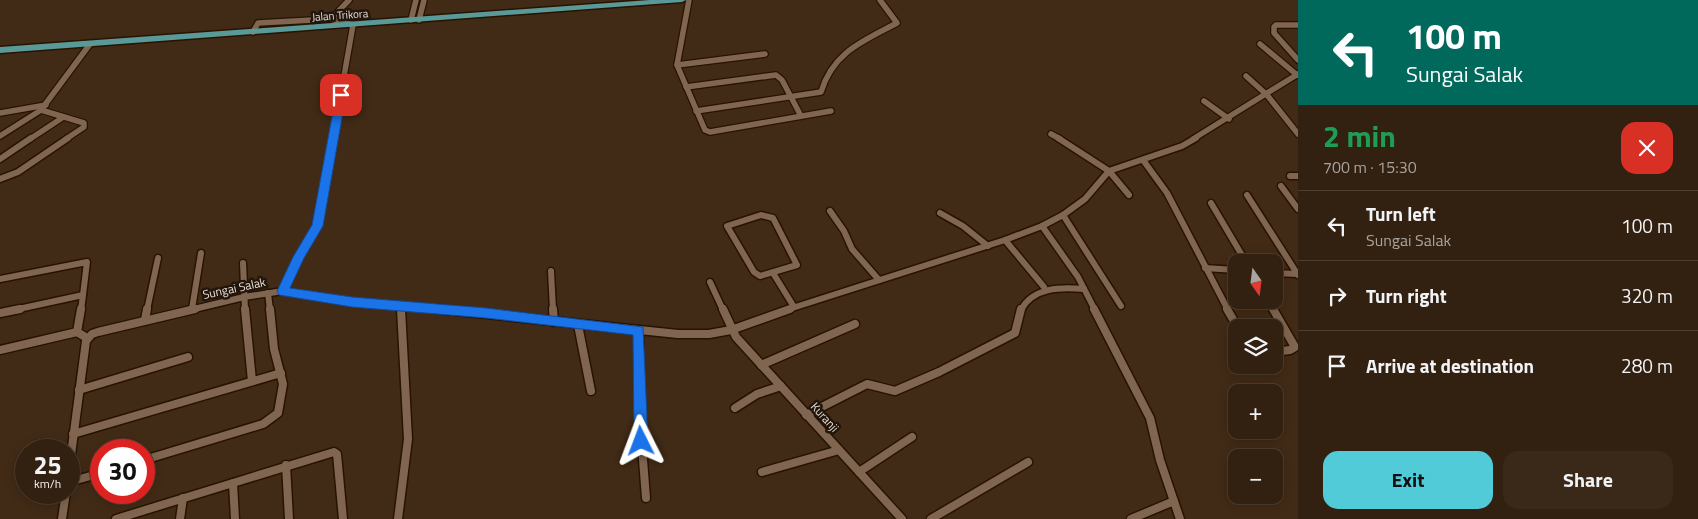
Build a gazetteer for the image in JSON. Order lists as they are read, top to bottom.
{
  "streets": {
    "main road": ["Jalan Trikora"],
    "street": ["Sungai Salak", "Kuranji"]
  },
  "crossings": [
    ["Sungai Salak", "Kuranji"]
  ],
  "north": "bottom",
  "page": {
    "turn": ["100 m", "Sungai Salak"],
    "heading": ["2 min", "700 m · 15:30"],
    "list": [
      {
        "name": "Turn left",
        "note": "Sungai Salak",
        "value": "100 m"
      },
      {
        "name": "Turn right",
        "value": "320 m"
      },
      {
        "name": "Arrive at destination",
        "value": "280 m"
      }
    ],
    "map_buttons": ["+", "−"],
    "speed": "25 km/h",
    "limit": "30",
    "buttons": ["Exit", "Share"]
  }
}
